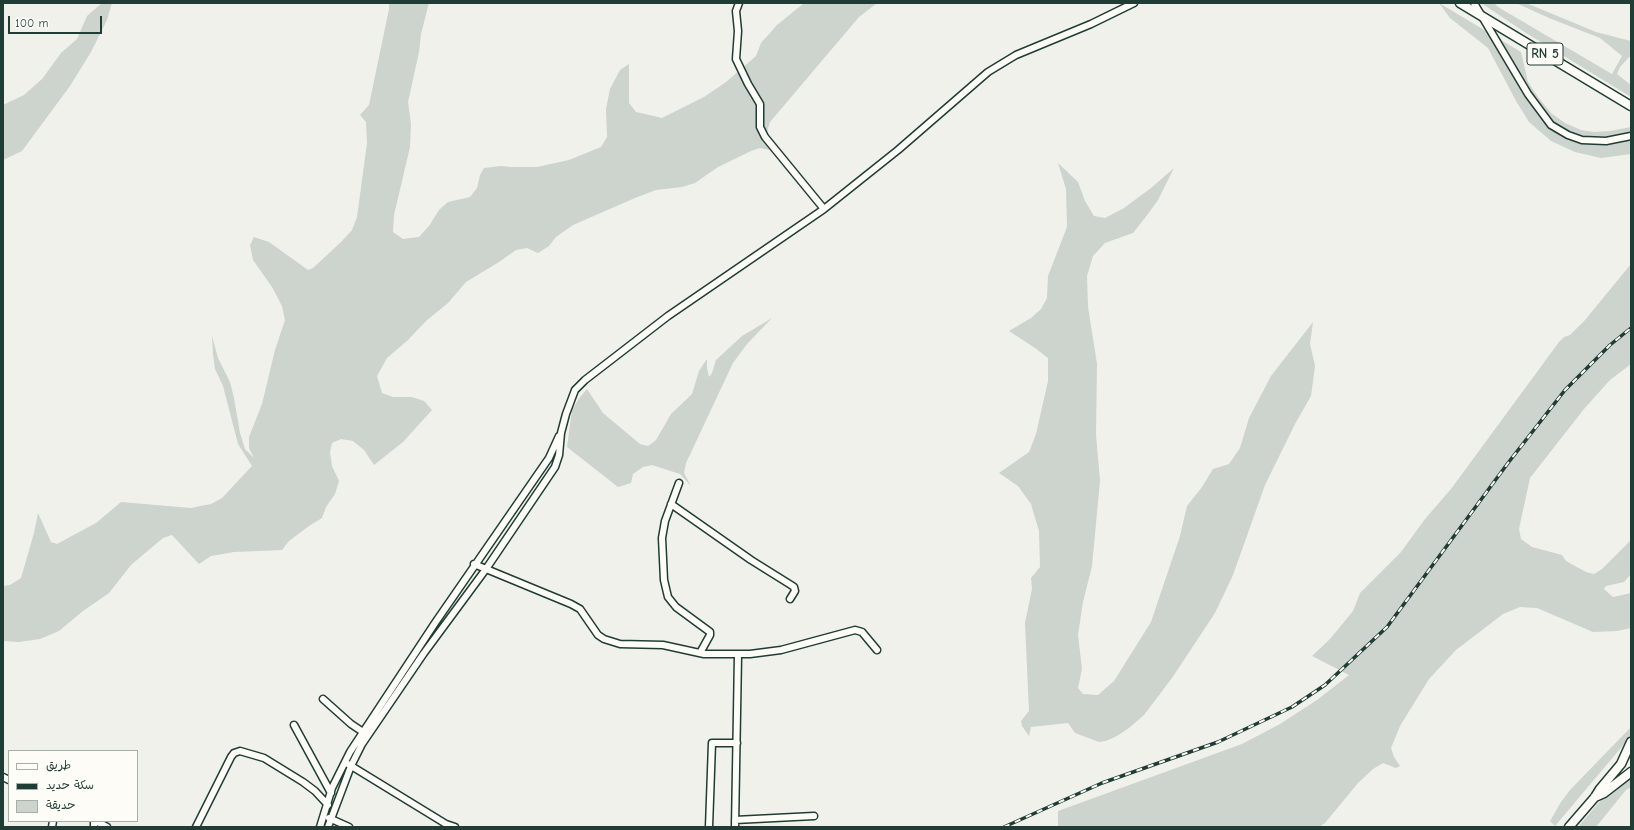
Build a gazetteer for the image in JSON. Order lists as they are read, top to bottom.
{
  "streets": {
    "main road": ["RN 5"]
  },
  "legend": ["طريق", "سكة حديد", "حديقة"],
  "scale_bar": "100 m"
}
